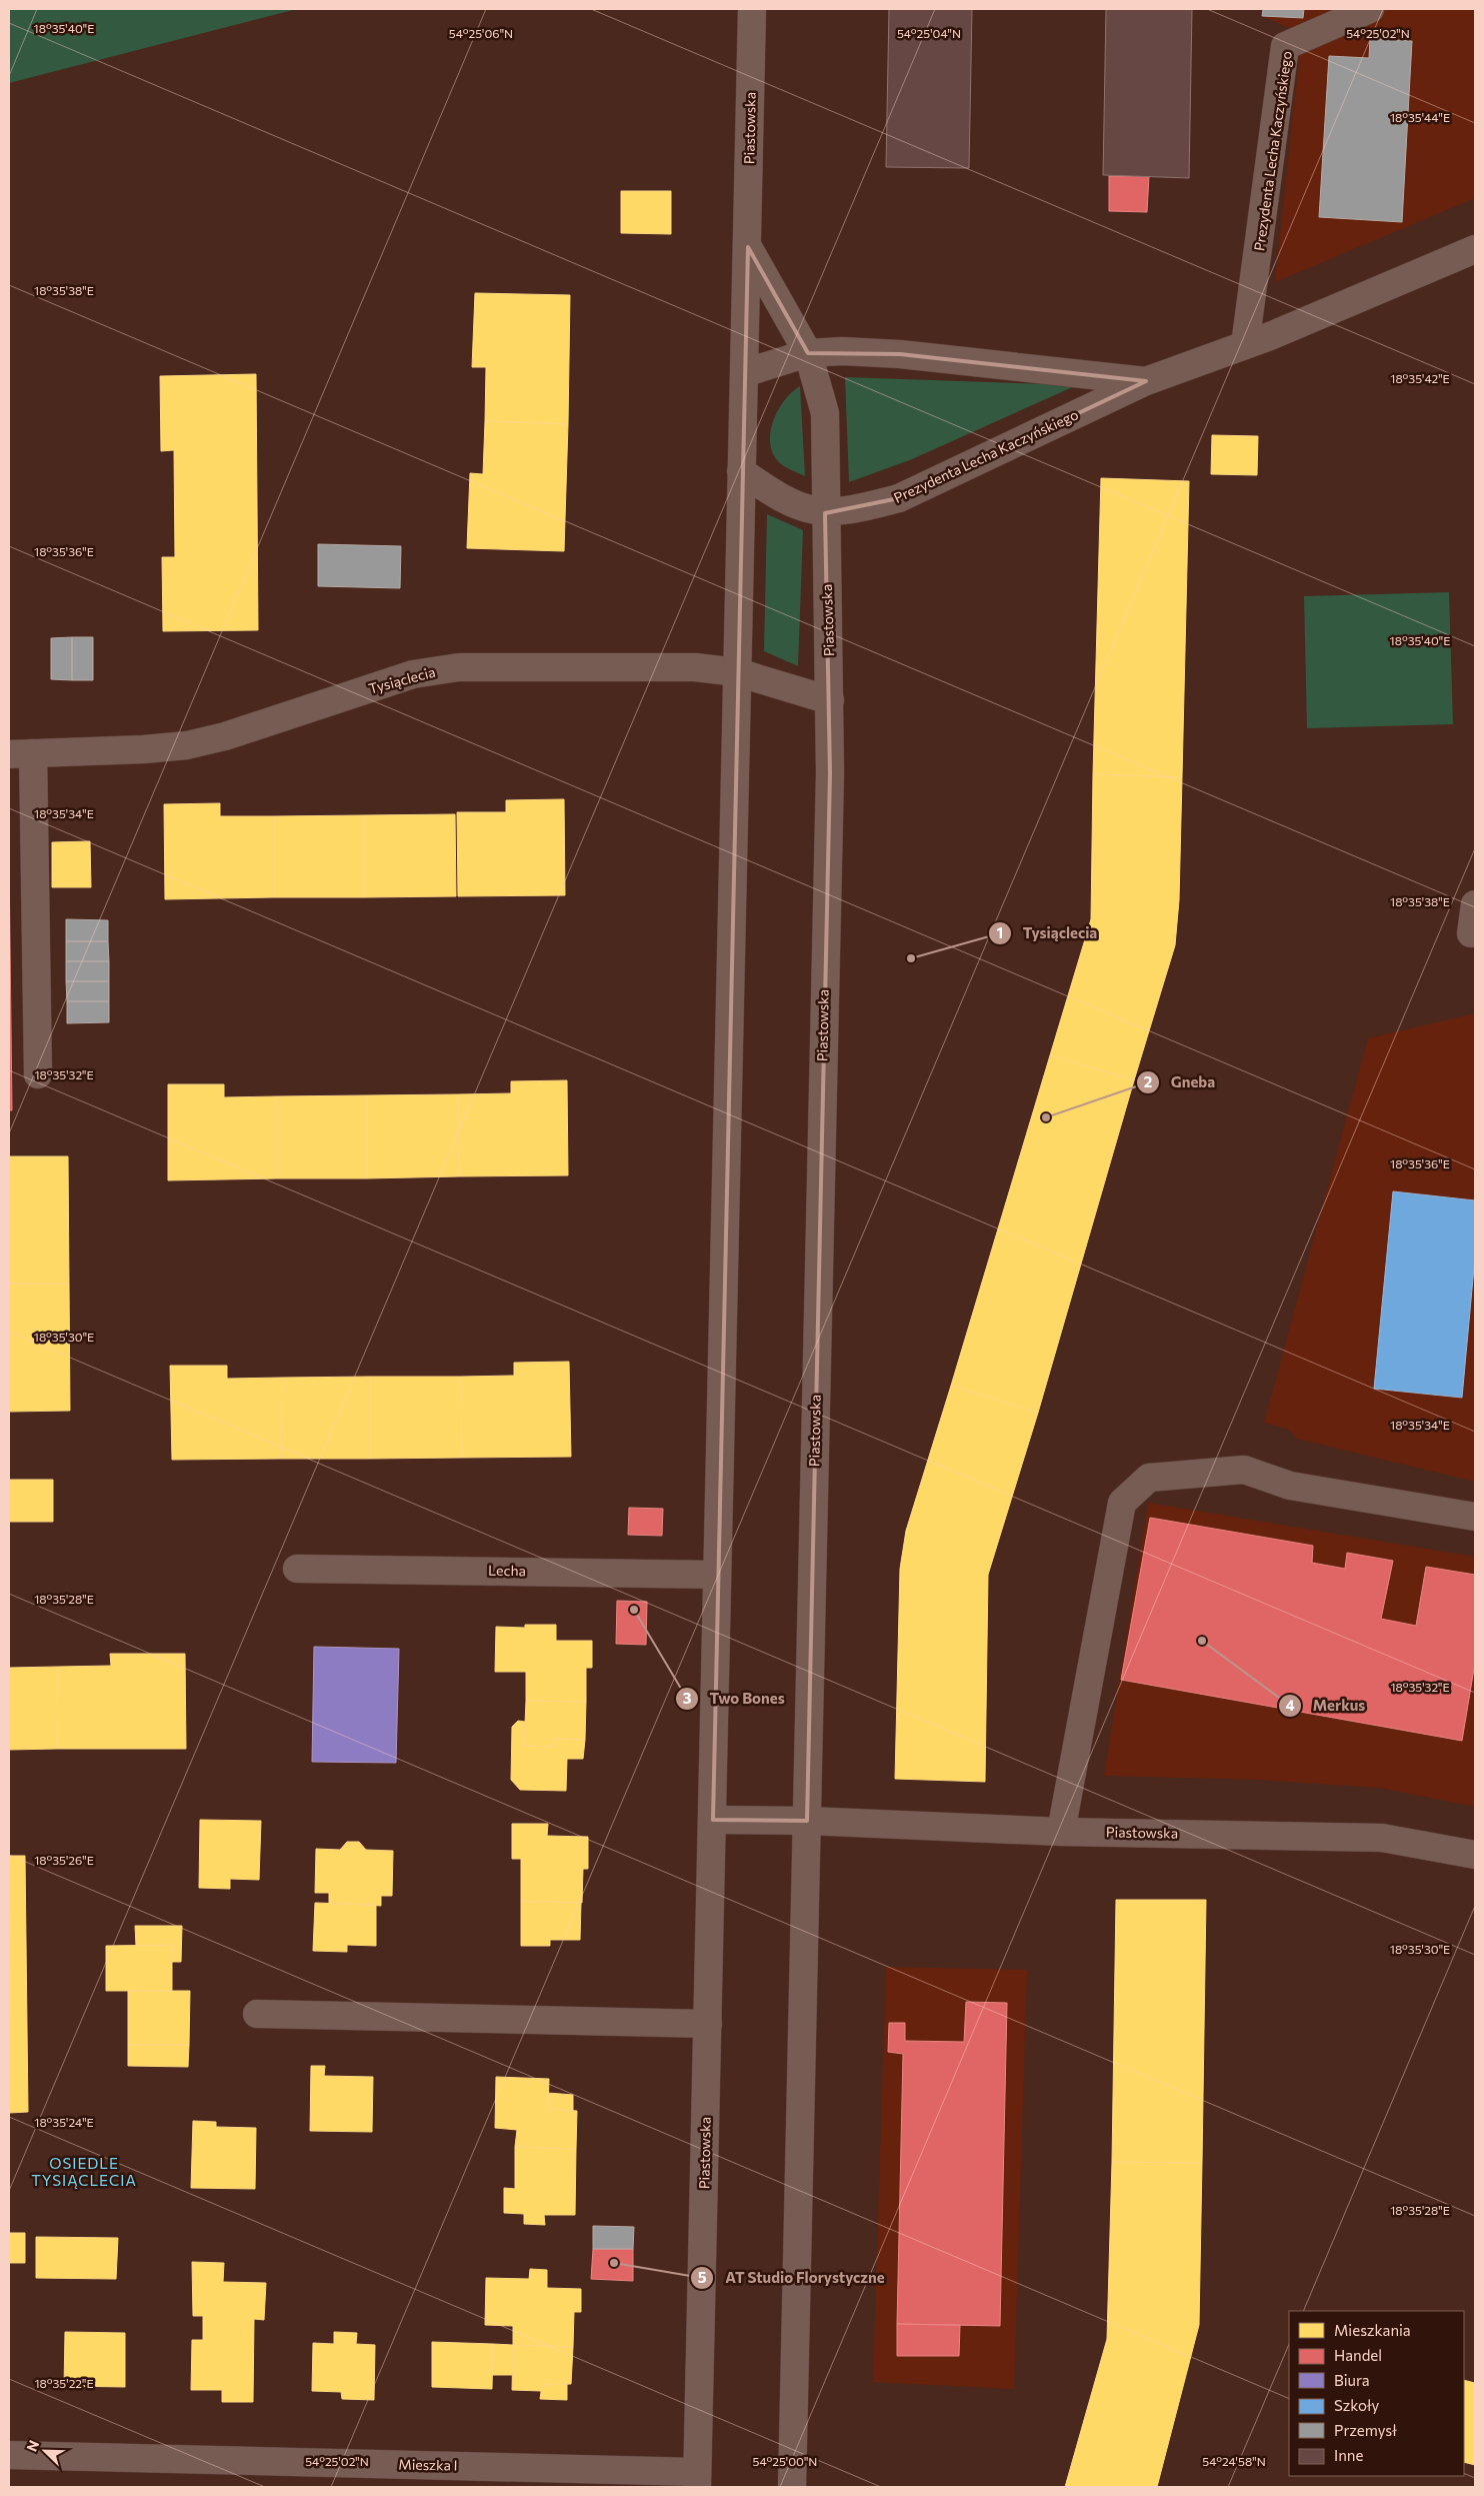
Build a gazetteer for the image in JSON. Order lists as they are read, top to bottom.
{
  "streets": {
    "street": [
      "Piastowska",
      "Prezydenta Lecha Kaczyńskiego",
      "Tysiąclecia",
      "Lecha",
      "Mieszka I"
    ]
  },
  "crossings": [
    ["Piastowska", "Prezydenta Lecha Kaczyńskiego"],
    ["Piastowska", "Tysiąclecia"],
    ["Piastowska", "Lecha"],
    ["Piastowska", "Mieszka I"]
  ],
  "districts": ["OSIEDLE TYSIĄCLECIA"],
  "places": [
    "Tysiąclecia",
    "Gneba",
    "Two Bones",
    "Merkus",
    "AT Studio Florystyczne"
  ],
  "legend": [
    "Mieszkania",
    "Handel",
    "Biura",
    "Szkoły",
    "Przemysł",
    "Inne"
  ],
  "north": "top left",
  "coordinates": [
    "18°35'40\"E",
    "54°25'02\"N",
    "54°25'06\"N",
    "54°25'04\"N",
    "18°35'44\"E",
    "18°35'38\"E",
    "18°35'42\"E",
    "18°35'36\"E",
    "18°35'34\"E",
    "18°35'32\"E",
    "18°35'30\"E",
    "18°35'28\"E",
    "18°35'26\"E",
    "18°35'24\"E",
    "18°35'22\"E",
    "54°25'00\"N",
    "54°24'58\"N"
  ]
}
